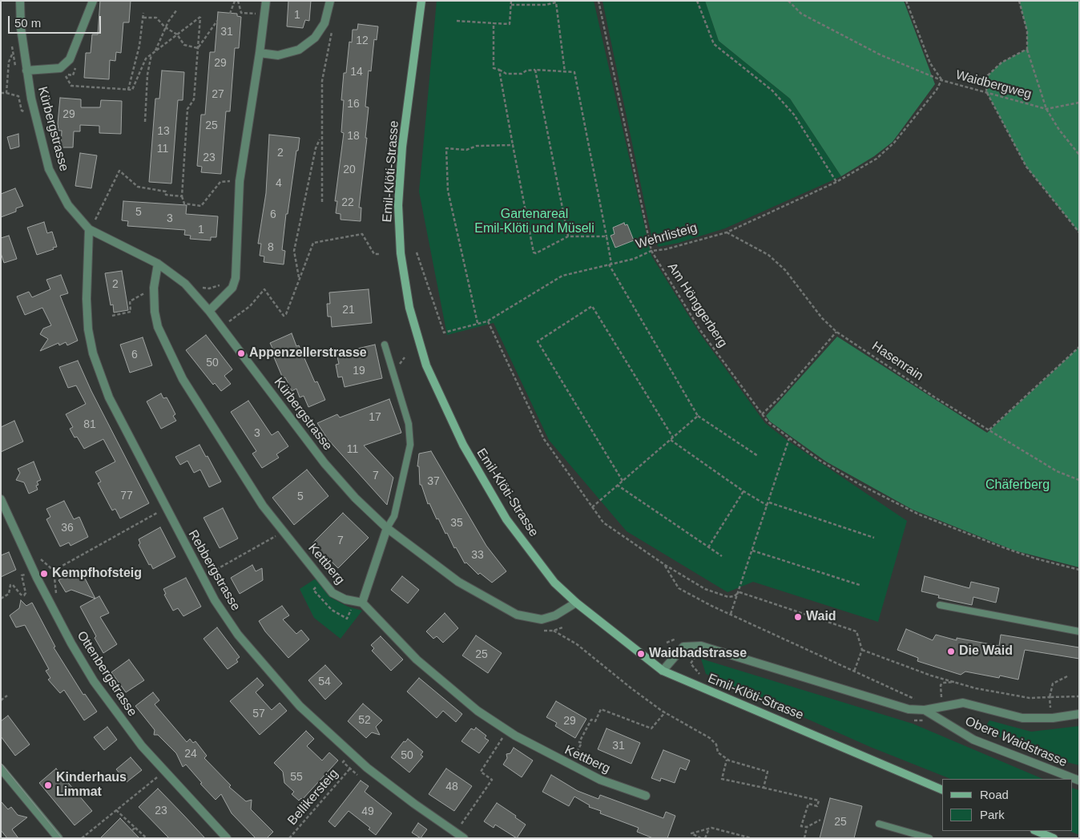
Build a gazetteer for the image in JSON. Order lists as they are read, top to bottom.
{
  "streets": {
    "street": [
      "Kürbergstrasse",
      "Emil-Klöti-Strasse",
      "Kettberg",
      "Rebbergstrasse",
      "Ottenbergstrasse",
      "Obere Waidstrasse"
    ],
    "path": [
      "Waidbergweg",
      "Wehrlisteig",
      "Am Hönggerberg",
      "Hasenrain",
      "Bellikersteig"
    ]
  },
  "crossings": [
    ["Waidbergweg", "Wehrlisteig"],
    ["Kürbergstrasse", "Emil-Klöti-Strasse"],
    ["Kürbergstrasse", "Kettberg"],
    ["Kürbergstrasse", "Rebbergstrasse"],
    ["Wehrlisteig", "Am Hönggerberg"],
    ["Wehrlisteig", "Hasenrain"]
  ],
  "parks": ["Gartenareal Emil-Klöti und Müseli", "Chäferberg"],
  "places": [
    "Appenzellerstrasse",
    "Kempfhofsteig",
    "Waid",
    "Die Waid",
    "Waidbadstrasse",
    "Kinderhaus Limmat"
  ],
  "house_numbers": [
    "1",
    "31",
    "12",
    "29",
    "14",
    "27",
    "16",
    "29",
    "25",
    "13",
    "18",
    "11",
    "2",
    "23",
    "20",
    "4",
    "22",
    "5",
    "6",
    "3",
    "1",
    "8",
    "2",
    "21",
    "6",
    "50",
    "19",
    "17",
    "81",
    "3",
    "11",
    "7",
    "37",
    "77",
    "5",
    "35",
    "36",
    "7",
    "33",
    "25",
    "54",
    "57",
    "52",
    "29",
    "31",
    "24",
    "50",
    "55",
    "48",
    "23",
    "49",
    "25"
  ],
  "legend": ["Road", "Park"],
  "scale_bar": "50 m"
}
